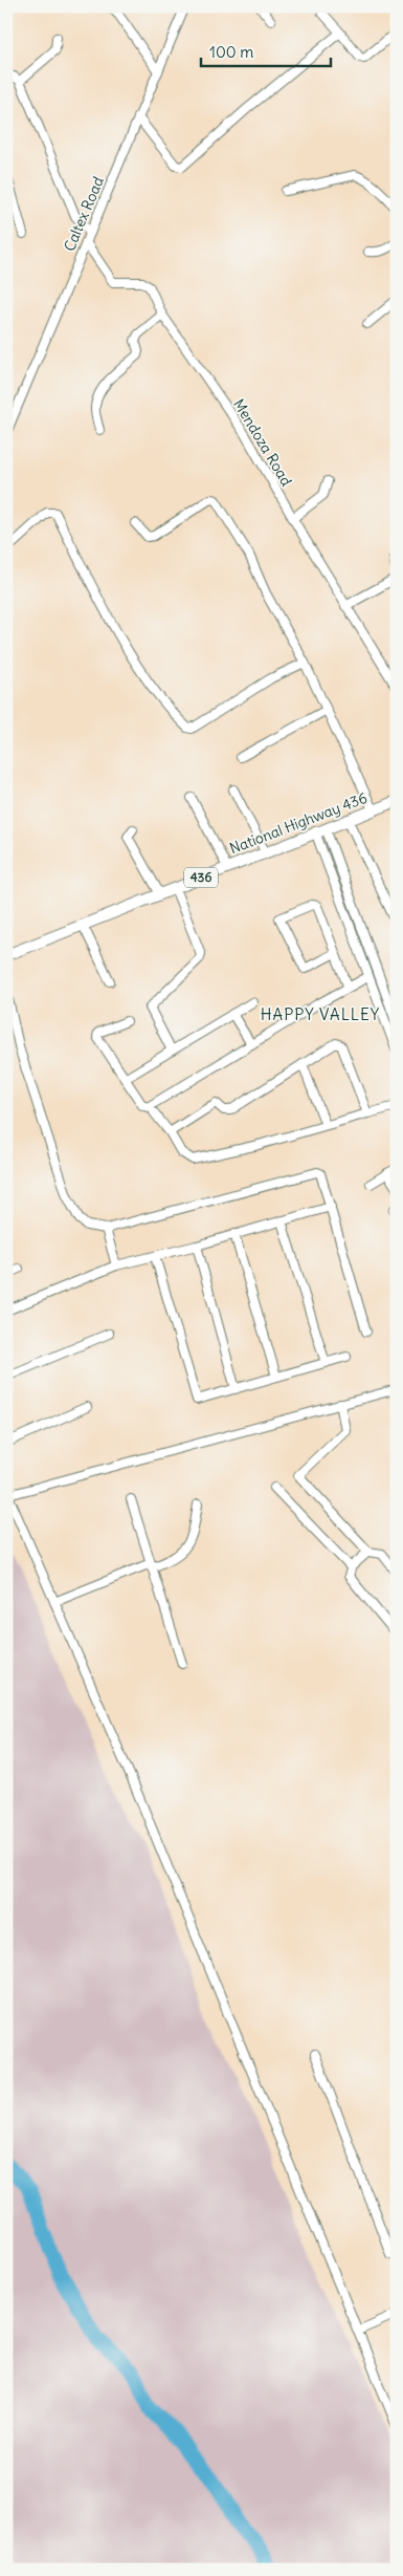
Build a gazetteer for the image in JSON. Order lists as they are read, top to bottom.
{
  "streets": {
    "main road": ["National Highway 436", "436"],
    "street": ["Caltex Road", "Mendoza Road"]
  },
  "crossings": [
    ["Caltex Road", "Mendoza Road"]
  ],
  "districts": ["HAPPY VALLEY"],
  "scale_bar": "100 m"
}
